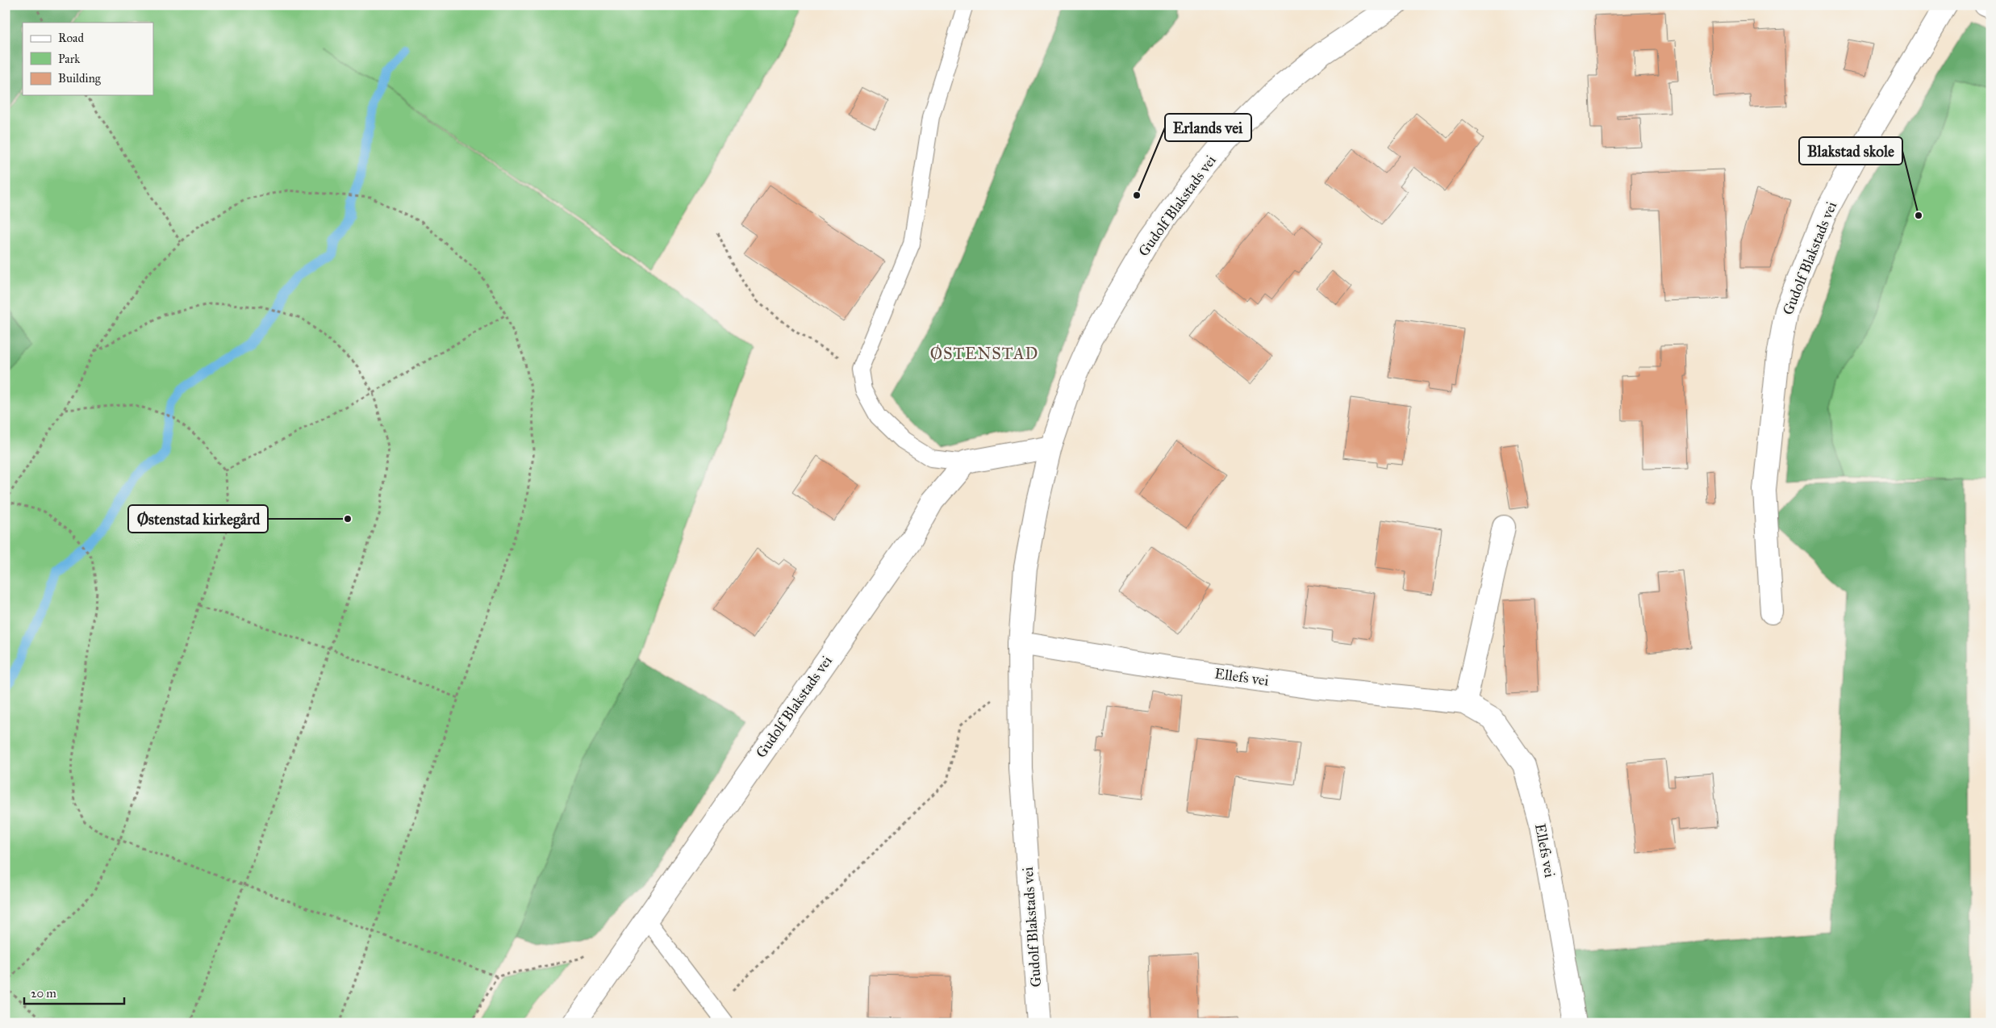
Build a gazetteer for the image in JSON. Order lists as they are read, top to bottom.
{
  "streets": {
    "street": ["Gudolf Blakstads vei", "Ellefs vei"]
  },
  "crossings": [
    ["Gudolf Blakstads vei", "Ellefs vei"]
  ],
  "districts": ["ØSTENSTAD"],
  "places": ["Erlands vei", "Blakstad skole", "Østenstad kirkegård"],
  "legend": ["Road", "Park", "Building"],
  "scale_bar": "20 m"
}
